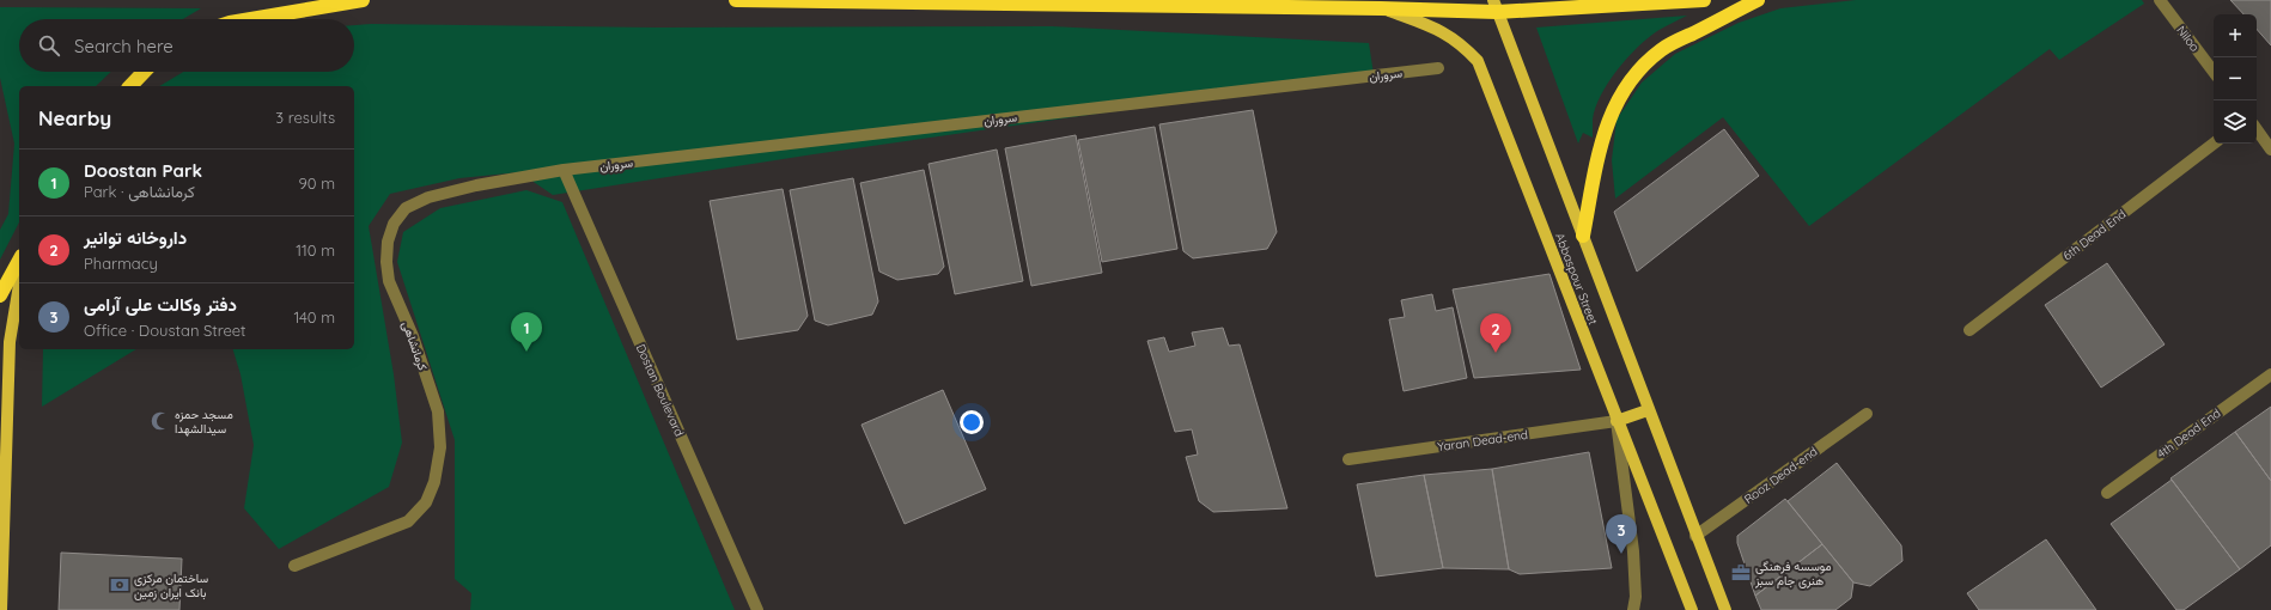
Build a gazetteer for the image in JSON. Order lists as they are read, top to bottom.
{
  "streets": {
    "main road": ["Abbaspour Street"],
    "street": [
      "Niloo",
      "سروران",
      "6th Dead End",
      "کرمانشاهی",
      "Dostan Boulevard",
      "4th Dead End",
      "Yaran Dead-end",
      "Rooz Dead-end"
    ]
  },
  "crossings": [
    ["سروران", "کرمانشاهی"],
    ["سروران", "Dostan Boulevard"],
    ["Abbaspour Street", "Yaran Dead-end"],
    ["Abbaspour Street", "Rooz Dead-end"],
    ["کرمانشاهی", "Dostan Boulevard"]
  ],
  "places": {
    "mosque": ["مسجد حمزه سیدالشهدا"],
    "office": ["موسسه فرهنگی هنری جام سبز"],
    "bank": ["ساختمان مرکزی بانک ایران زمین"]
  },
  "page": {
    "map_buttons": ["+", "−"],
    "search": "Search here",
    "heading": ["Nearby", "3 results"],
    "list": [
      {
        "mark": "1",
        "name": "Doostan Park",
        "note": "Park · کرمانشاهی",
        "value": "90 m"
      },
      {
        "mark": "2",
        "name": "داروخانه توانیر",
        "note": "Pharmacy",
        "value": "110 m"
      },
      {
        "mark": "3",
        "name": "دفتر وکالت علی آرامی",
        "note": "Office · Doustan Street",
        "value": "140 m"
      }
    ],
    "pins": ["1", "2", "3"]
  }
}
